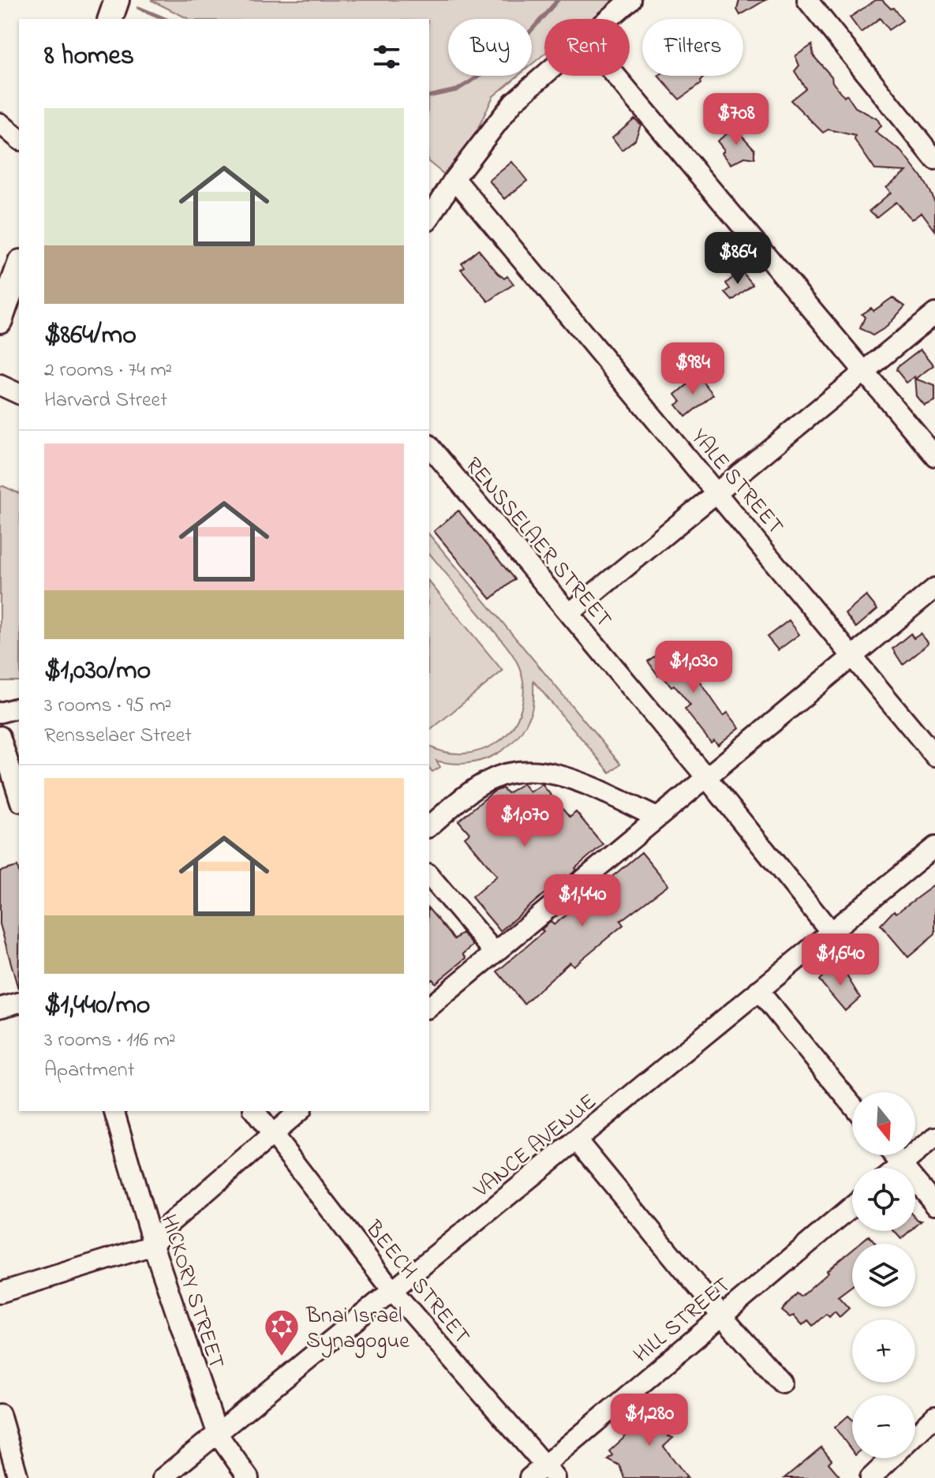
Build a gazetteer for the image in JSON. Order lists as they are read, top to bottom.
{
  "streets": {
    "street": [
      "YALE STREET",
      "RENSSELAER STREET",
      "VANCE AVENUE",
      "BEECH STREET",
      "HICKORY STREET",
      "HILL STREET"
    ]
  },
  "crossings": [
    ["RENSSELAER STREET", "VANCE AVENUE"],
    ["VANCE AVENUE", "BEECH STREET"],
    ["VANCE AVENUE", "HICKORY STREET"],
    ["BEECH STREET", "HILL STREET"]
  ],
  "places": {
    "synagogue": ["Bnai Israel Synagogue"]
  },
  "north": "bottom",
  "page": {
    "chip": ["Buy", "Rent", "Filters"],
    "heading": "8 homes",
    "price": [
      "$708",
      "$864",
      "$984",
      "$1,030",
      "$1,070",
      "$1,440",
      "$1,640",
      "$1,280"
    ],
    "list": [
      {
        "name": "$864/mo",
        "note": "2 rooms · 74 m² · Harvard Street"
      },
      {
        "name": "$1,030/mo",
        "note": "3 rooms · 95 m² · Rensselaer Street"
      },
      {
        "name": "$1,440/mo",
        "note": "3 rooms · 116 m² · Apartment"
      }
    ],
    "map_buttons": ["+", "−"]
  }
}
